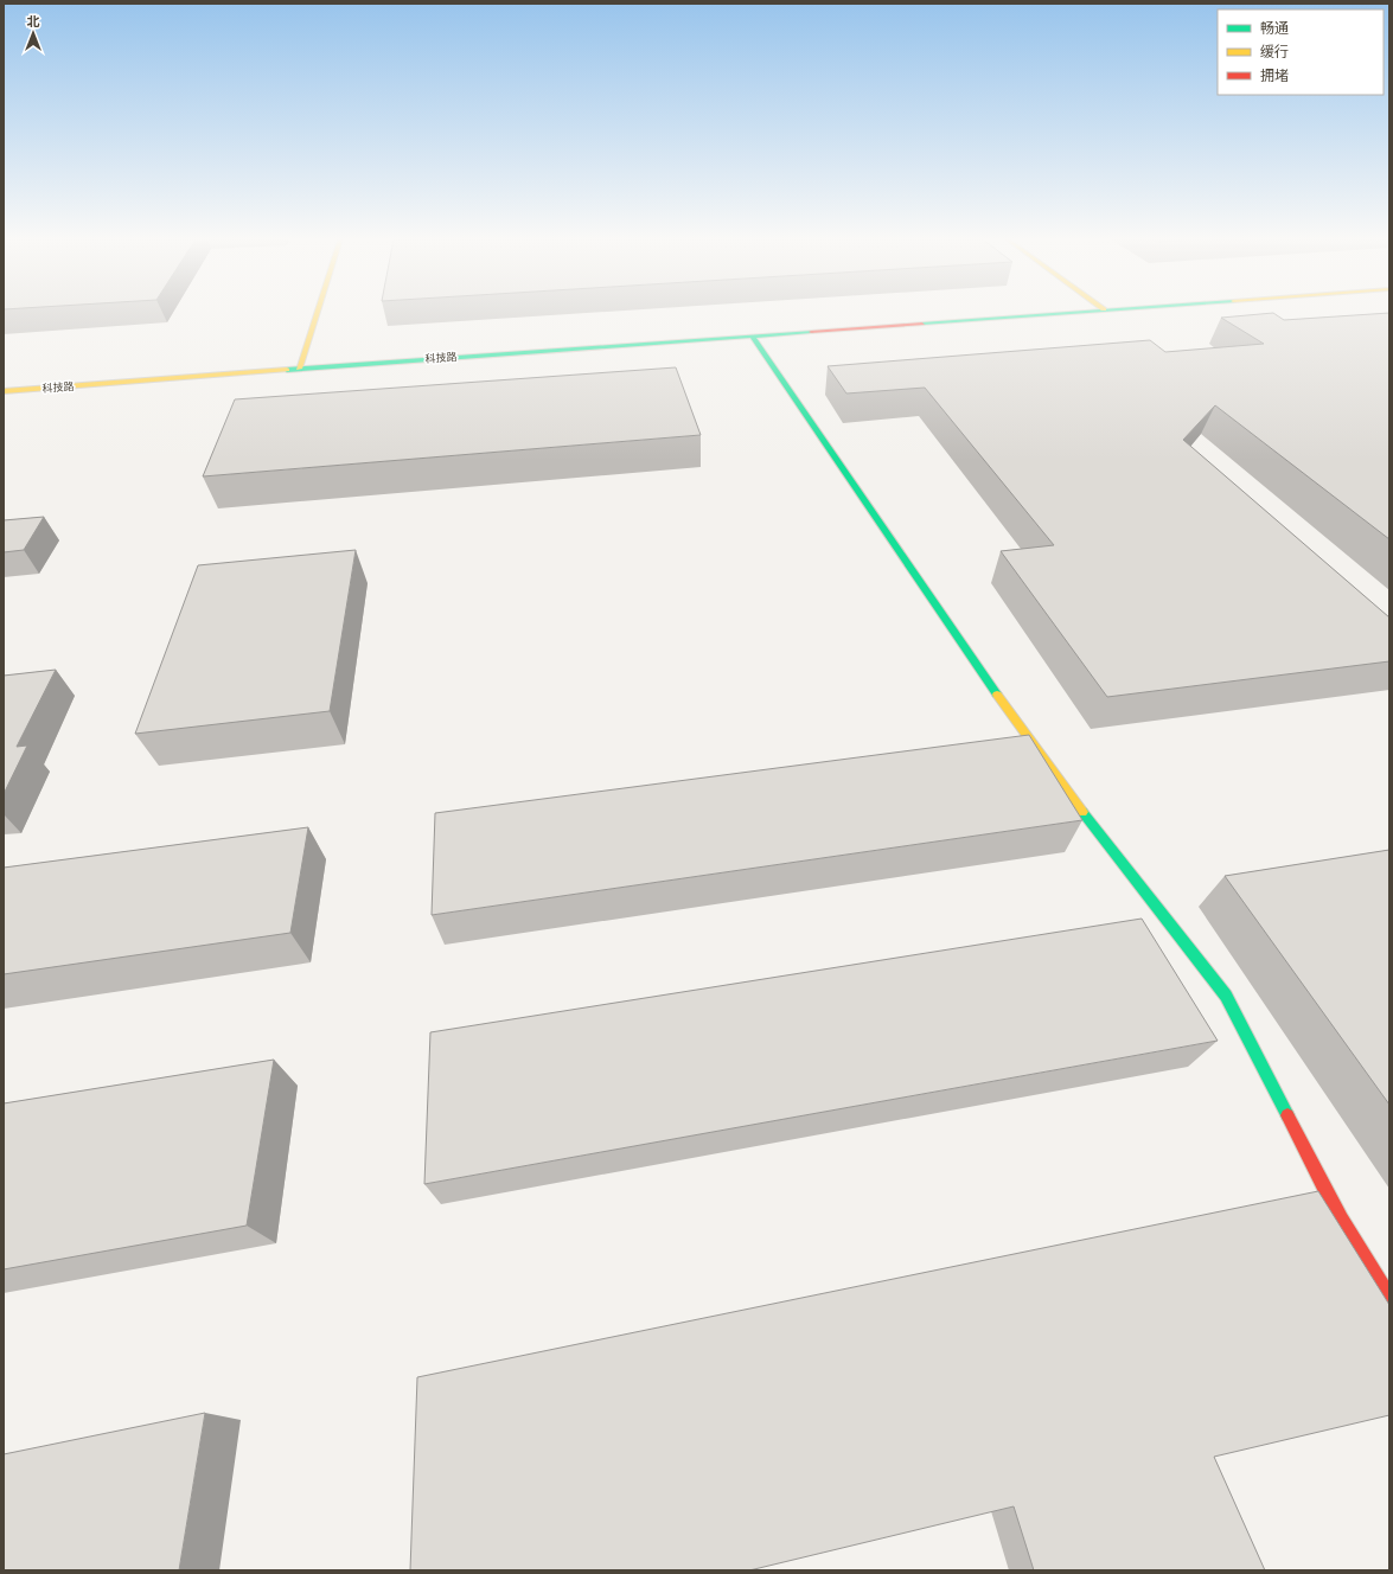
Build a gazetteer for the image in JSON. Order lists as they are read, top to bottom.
{
  "streets": {
    "street": ["科技路"]
  },
  "legend": ["畅通", "缓行", "拥堵"],
  "north": "top"
}
